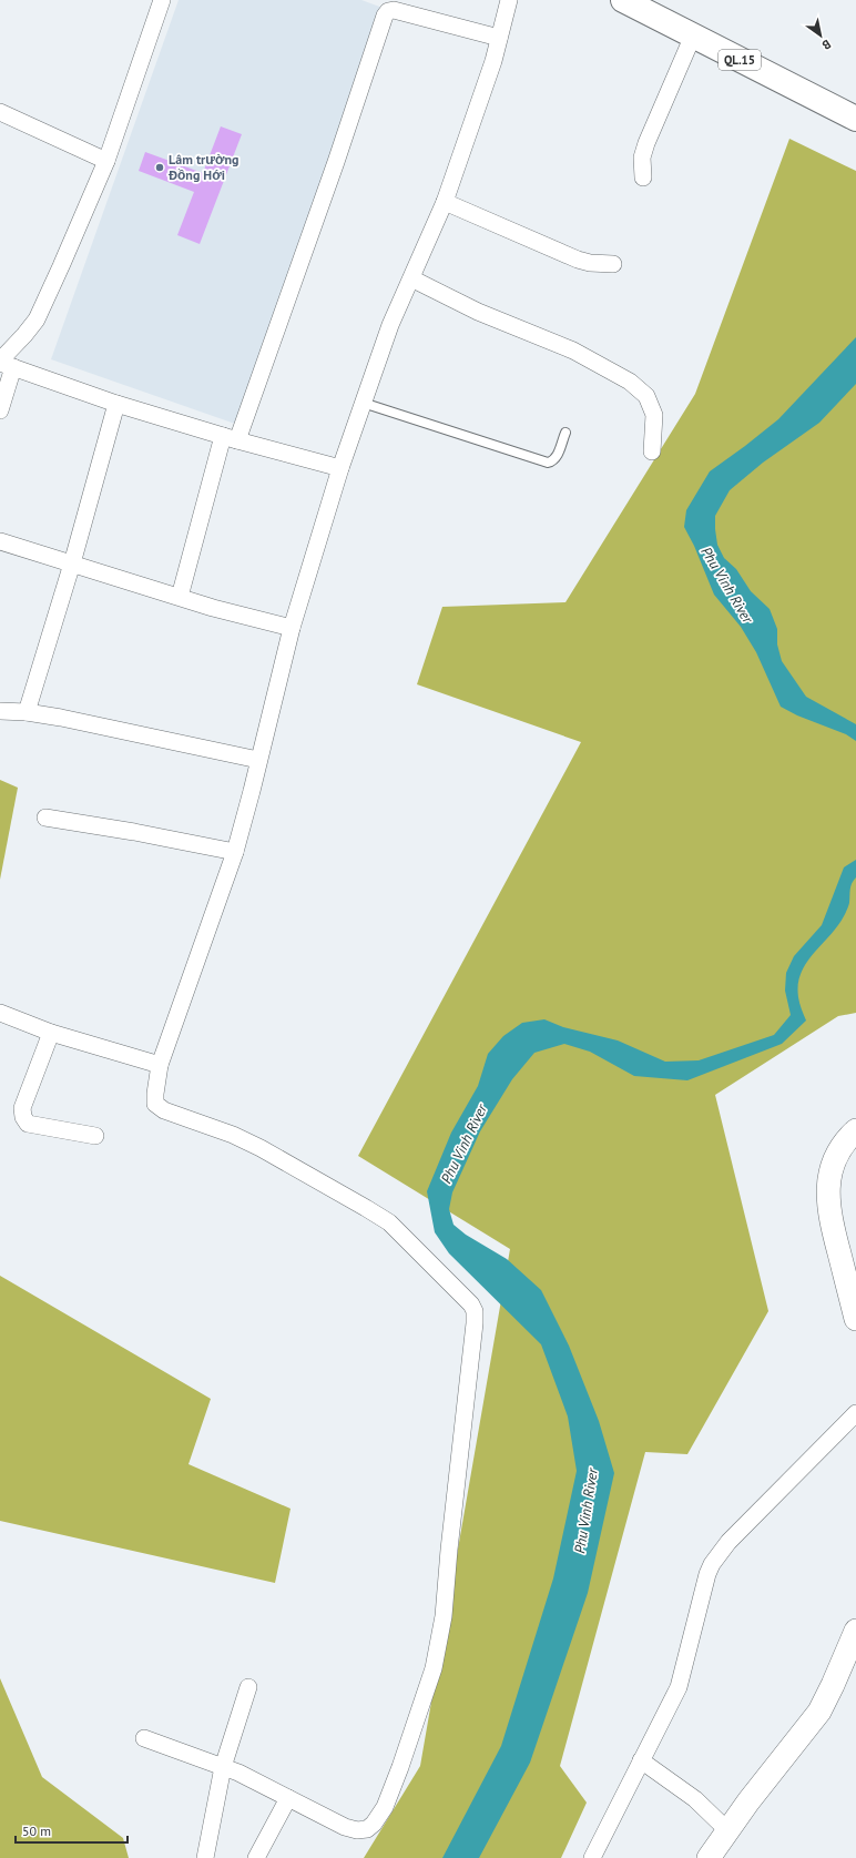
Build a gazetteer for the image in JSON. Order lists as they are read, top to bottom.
{
  "streets": {
    "highway": ["QL.15"]
  },
  "water": ["Phu Vinh River"],
  "places": ["Lâm trường Đồng Hới"],
  "scale_bar": "50 m",
  "north": "bottom right"
}
